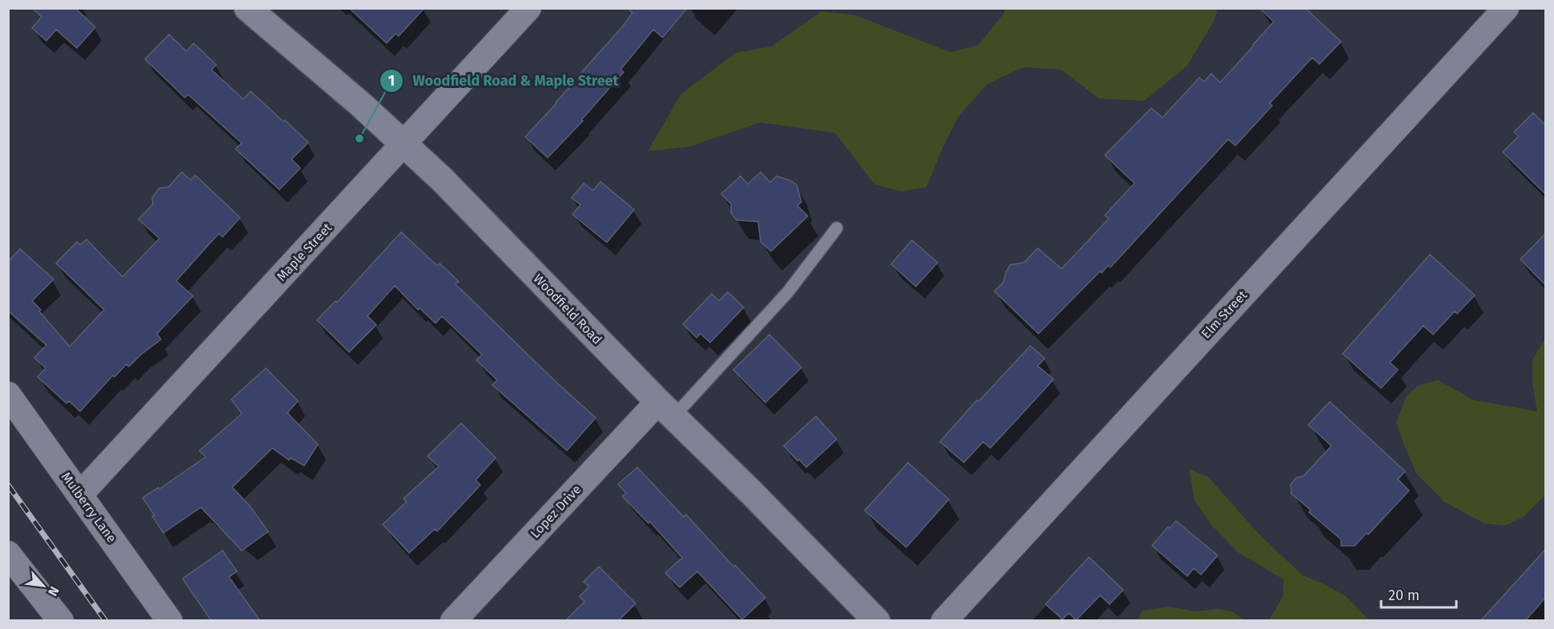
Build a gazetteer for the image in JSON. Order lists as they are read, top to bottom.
{
  "streets": {
    "main road": ["Woodfield Road"],
    "street": [
      "Maple Street",
      "Elm Street",
      "Mulberry Lane",
      "Lopez Drive"
    ]
  },
  "crossings": [
    ["Maple Street", "Woodfield Road"],
    ["Maple Street", "Mulberry Lane"],
    ["Woodfield Road", "Lopez Drive"]
  ],
  "places": ["Woodfield Road & Maple Street"],
  "scale_bar": "20 m",
  "north": "bottom right"
}
